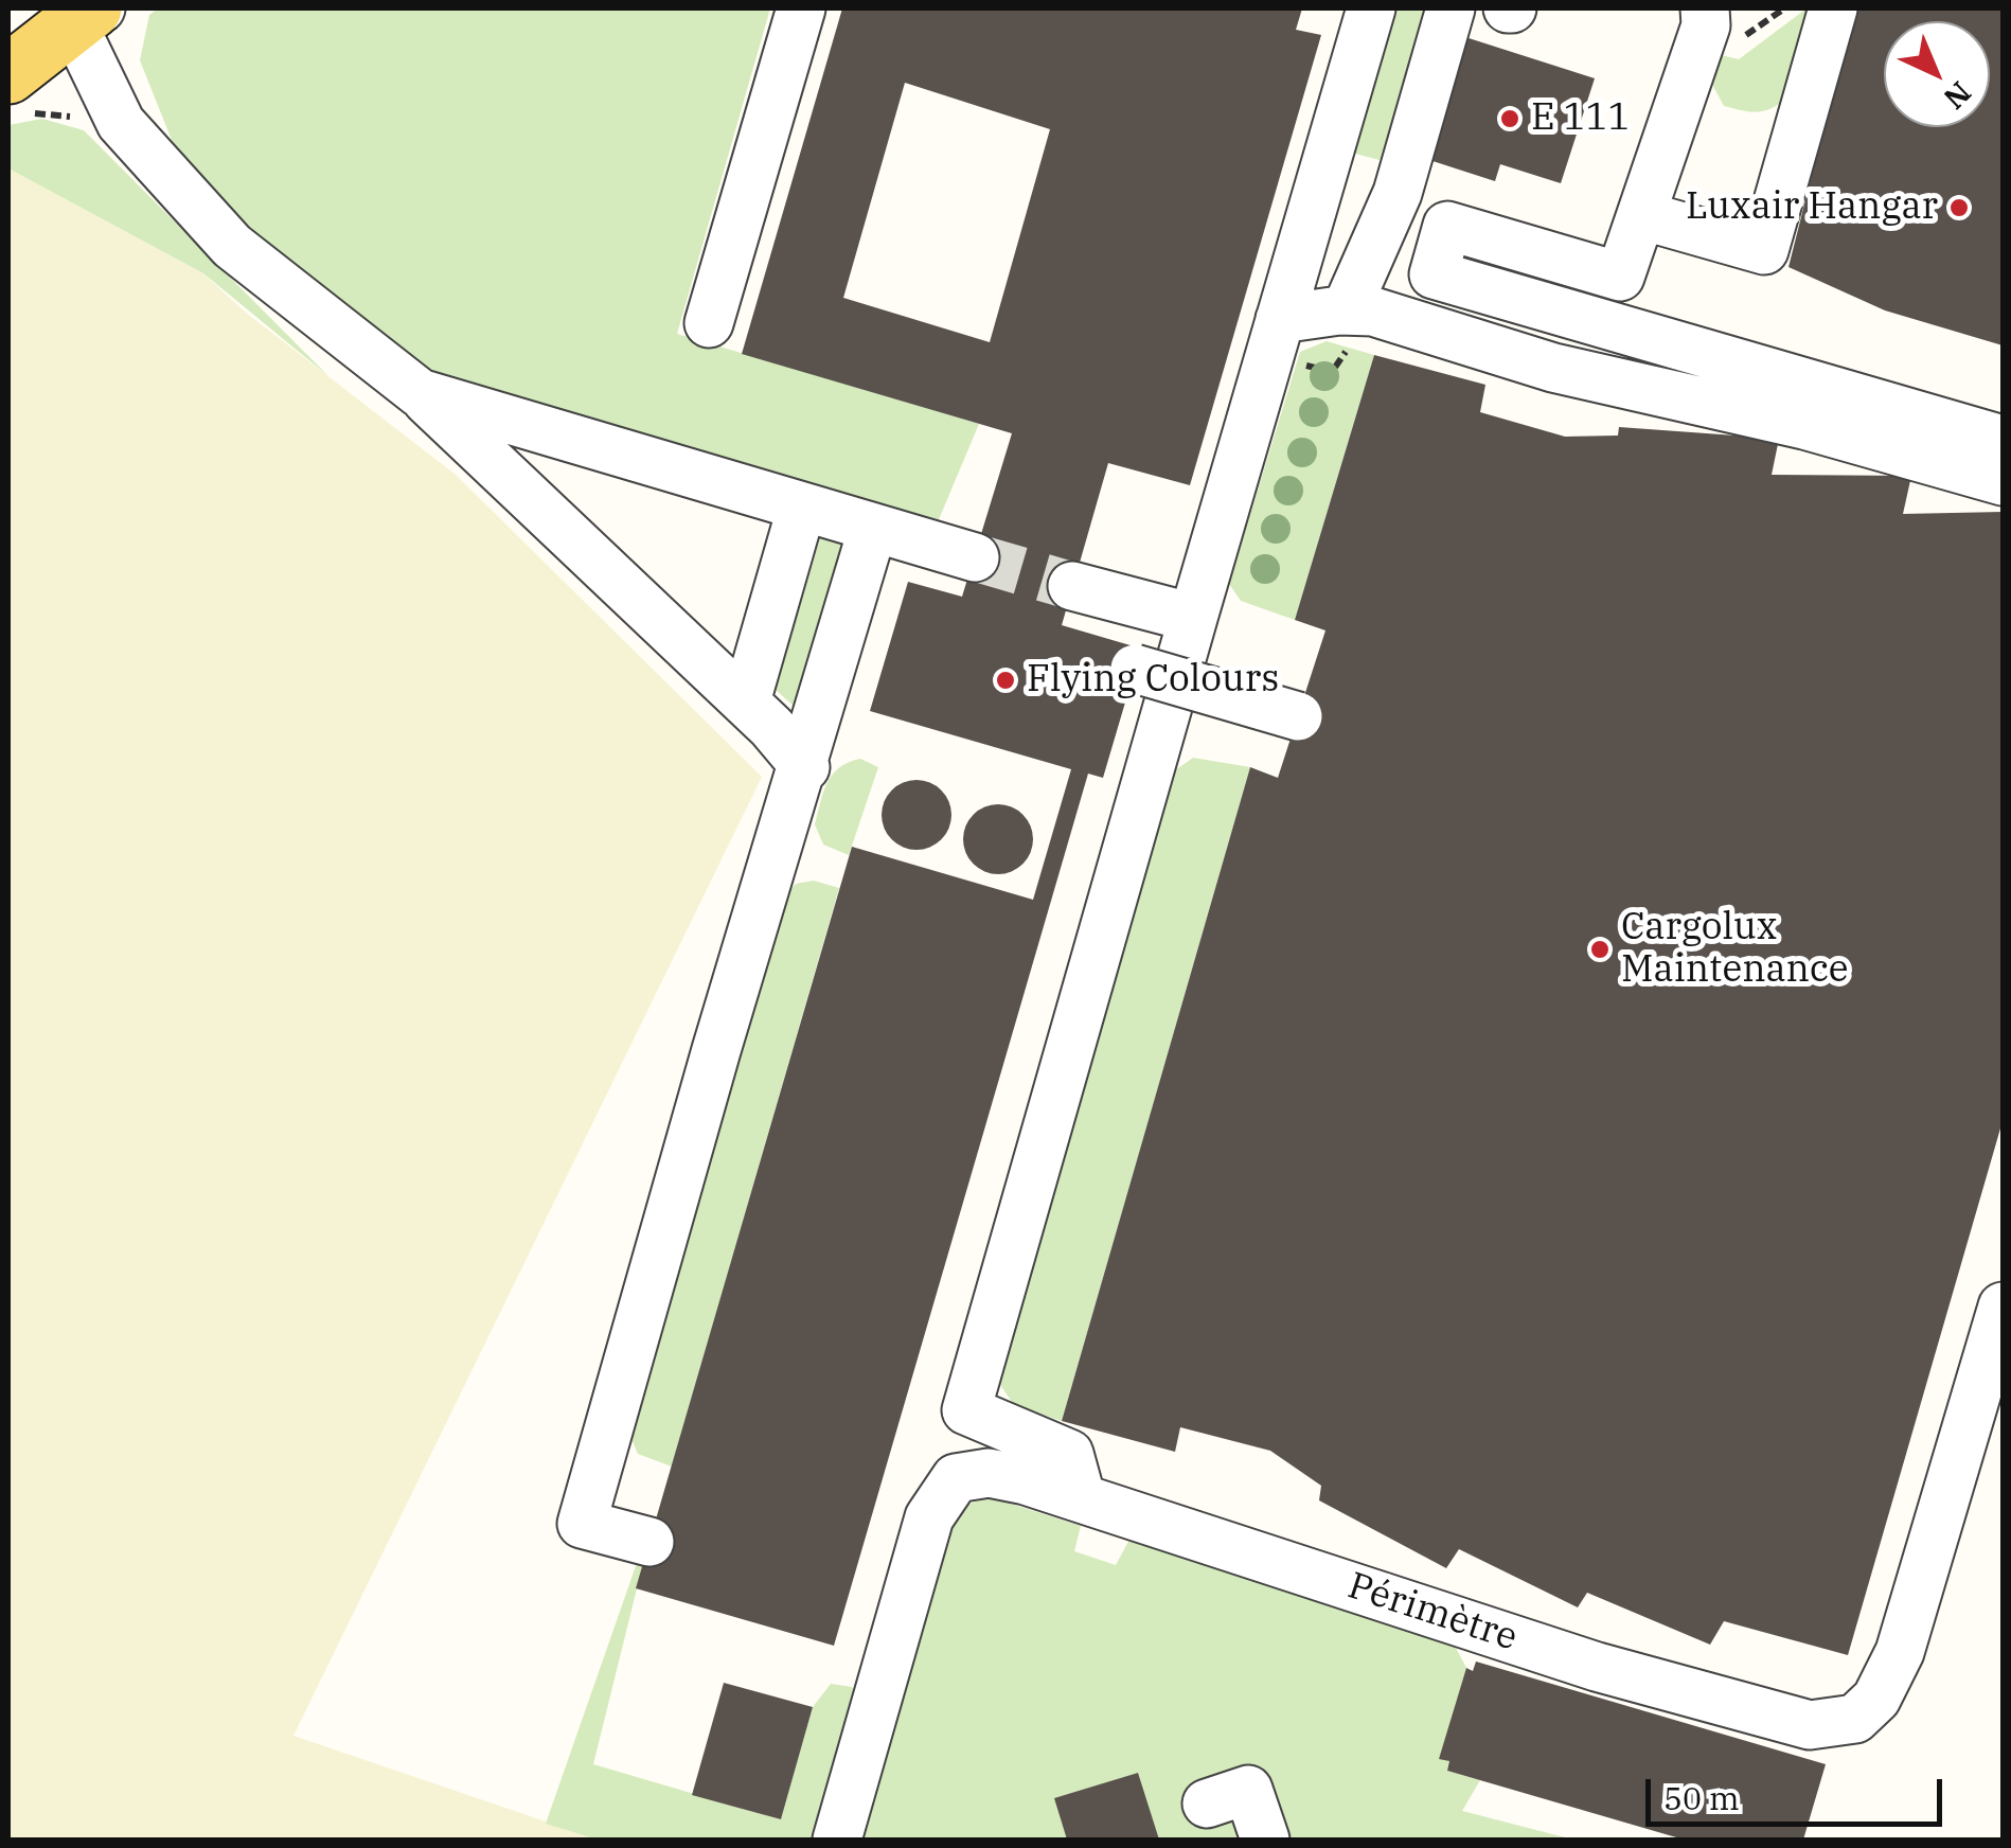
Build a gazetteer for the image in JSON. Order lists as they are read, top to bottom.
{
  "streets": {
    "street": ["Périmètre"]
  },
  "places": [
    "E 111",
    "Luxair Hangar",
    "Flying Colours",
    "Cargolux Maintenance"
  ],
  "scale_bar": "50 m",
  "north": "bottom right"
}
